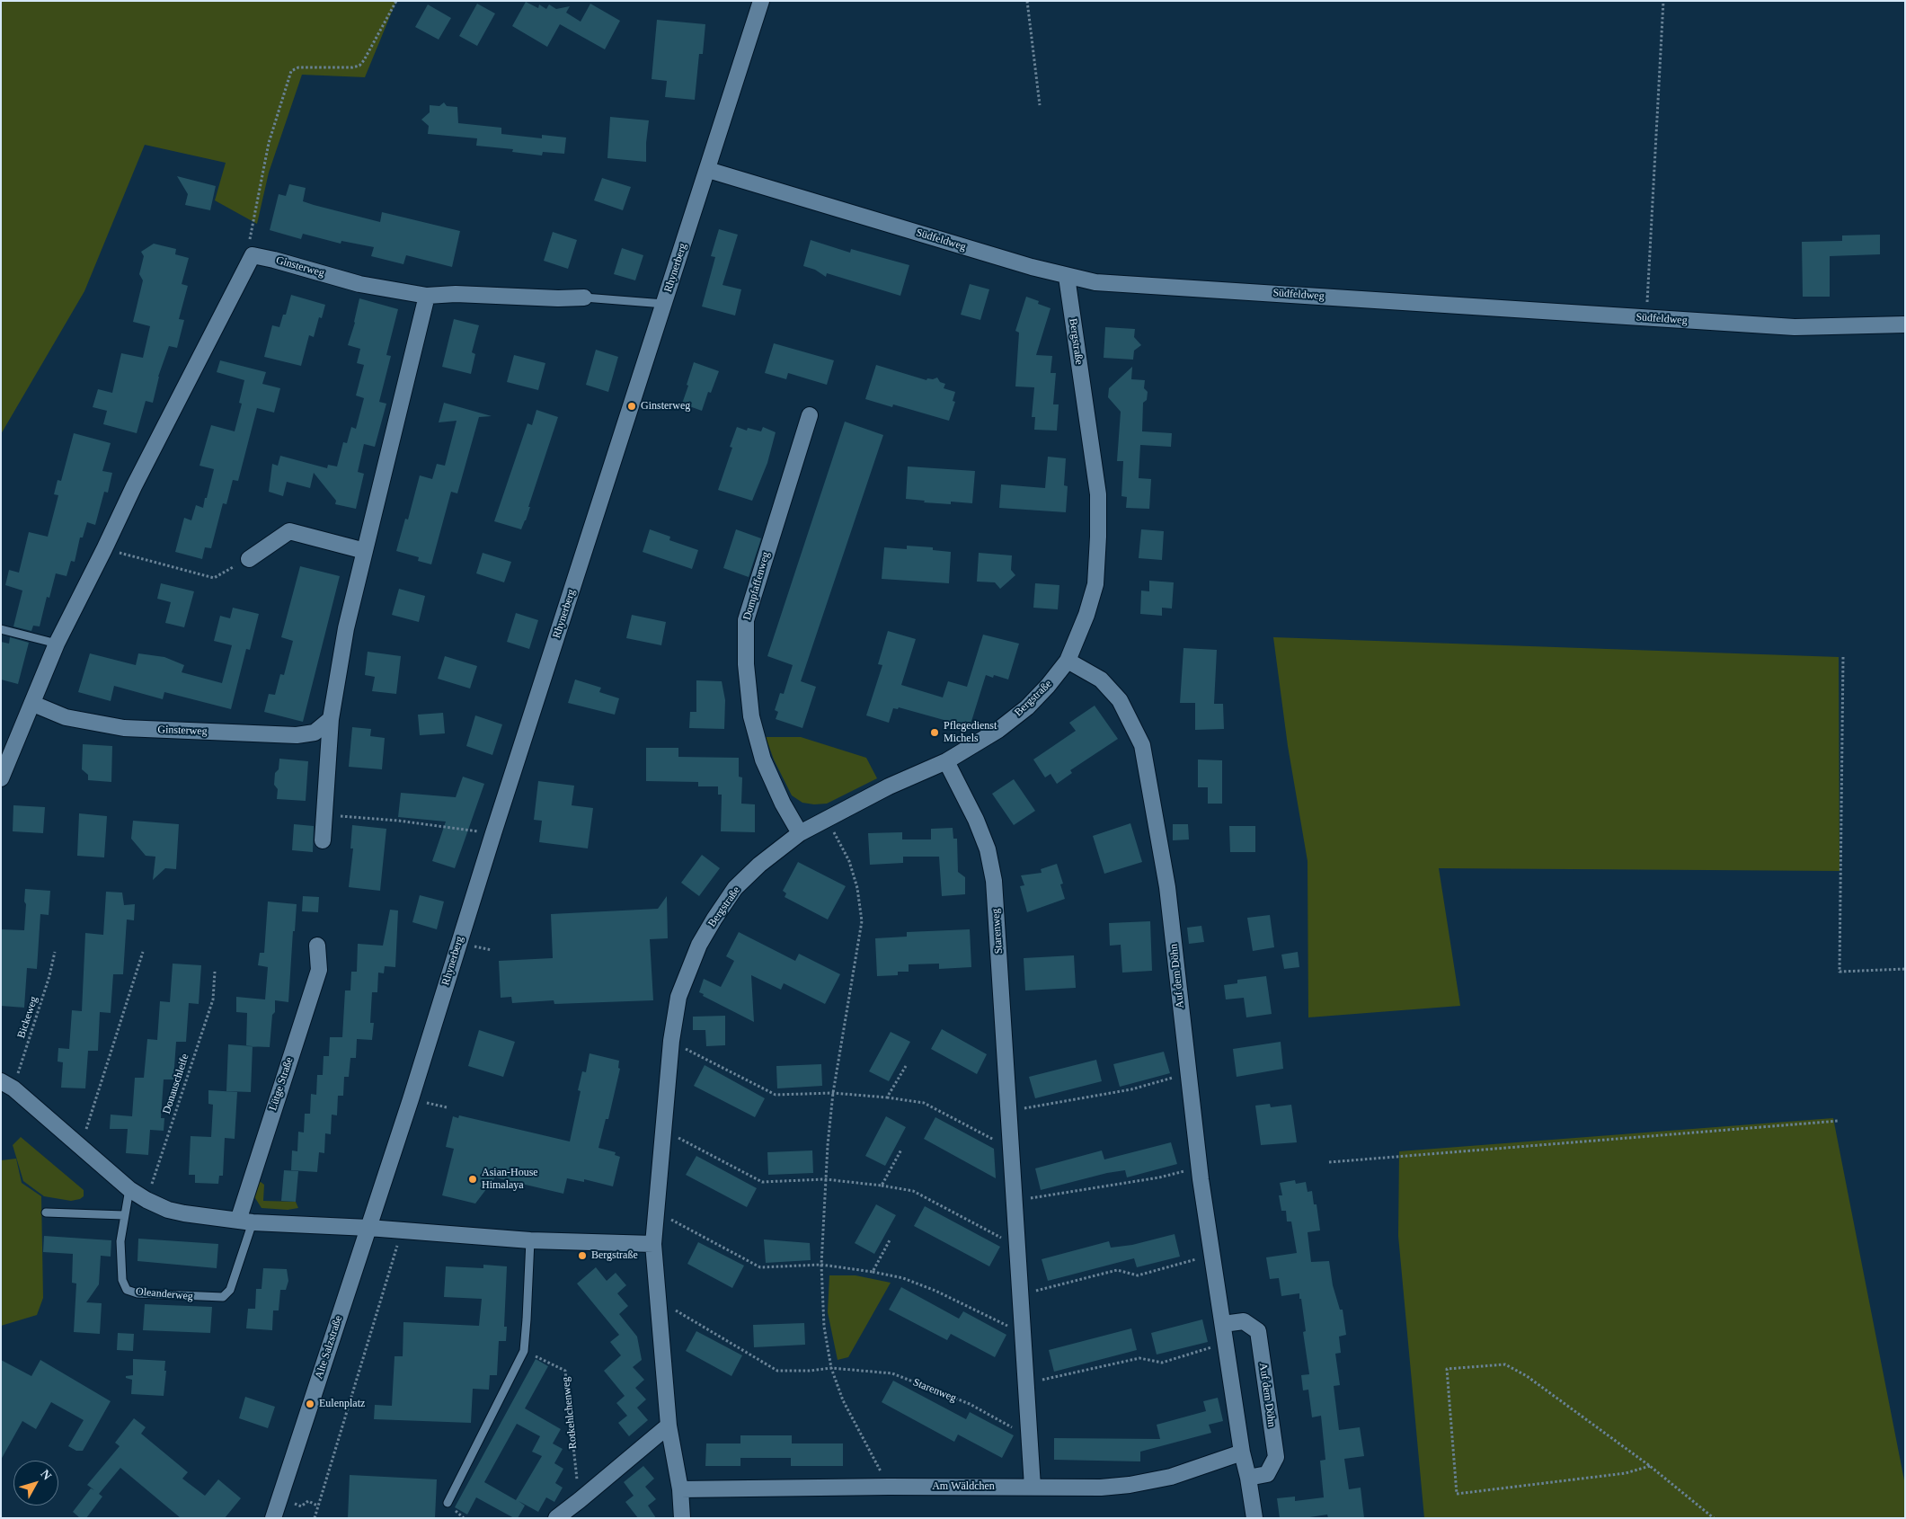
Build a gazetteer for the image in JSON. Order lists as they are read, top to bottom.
{
  "streets": {
    "street": [
      "Südfeldweg",
      "Ginsterweg",
      "Rhynerberg",
      "Bergstraße",
      "Dompfaffenweg",
      "Starenweg",
      "Auf dem Döhn",
      "Lütge Straße",
      "Alte Salzstraße",
      "Am Wäldchen"
    ],
    "lane": ["Oleanderweg"],
    "path": ["Bickeweg", "Donauschleife", "Rotkehlchenweg"]
  },
  "crossings": [
    ["Südfeldweg", "Rhynerberg"],
    ["Südfeldweg", "Bergstraße"],
    ["Rhynerberg", "Alte Salzstraße"],
    ["Bergstraße", "Dompfaffenweg"],
    ["Bergstraße", "Starenweg"],
    ["Bergstraße", "Auf dem Döhn"],
    ["Bergstraße", "Am Wäldchen"],
    ["Starenweg", "Am Wäldchen"],
    ["Auf dem Döhn", "Am Wäldchen"],
    ["Lütge Straße", "Oleanderweg"]
  ],
  "places": [
    "Ginsterweg",
    "Pflegedienst Michels",
    "Asian-House Himalaya",
    "Bergstraße",
    "Eulenplatz"
  ],
  "north": "top right"
}
